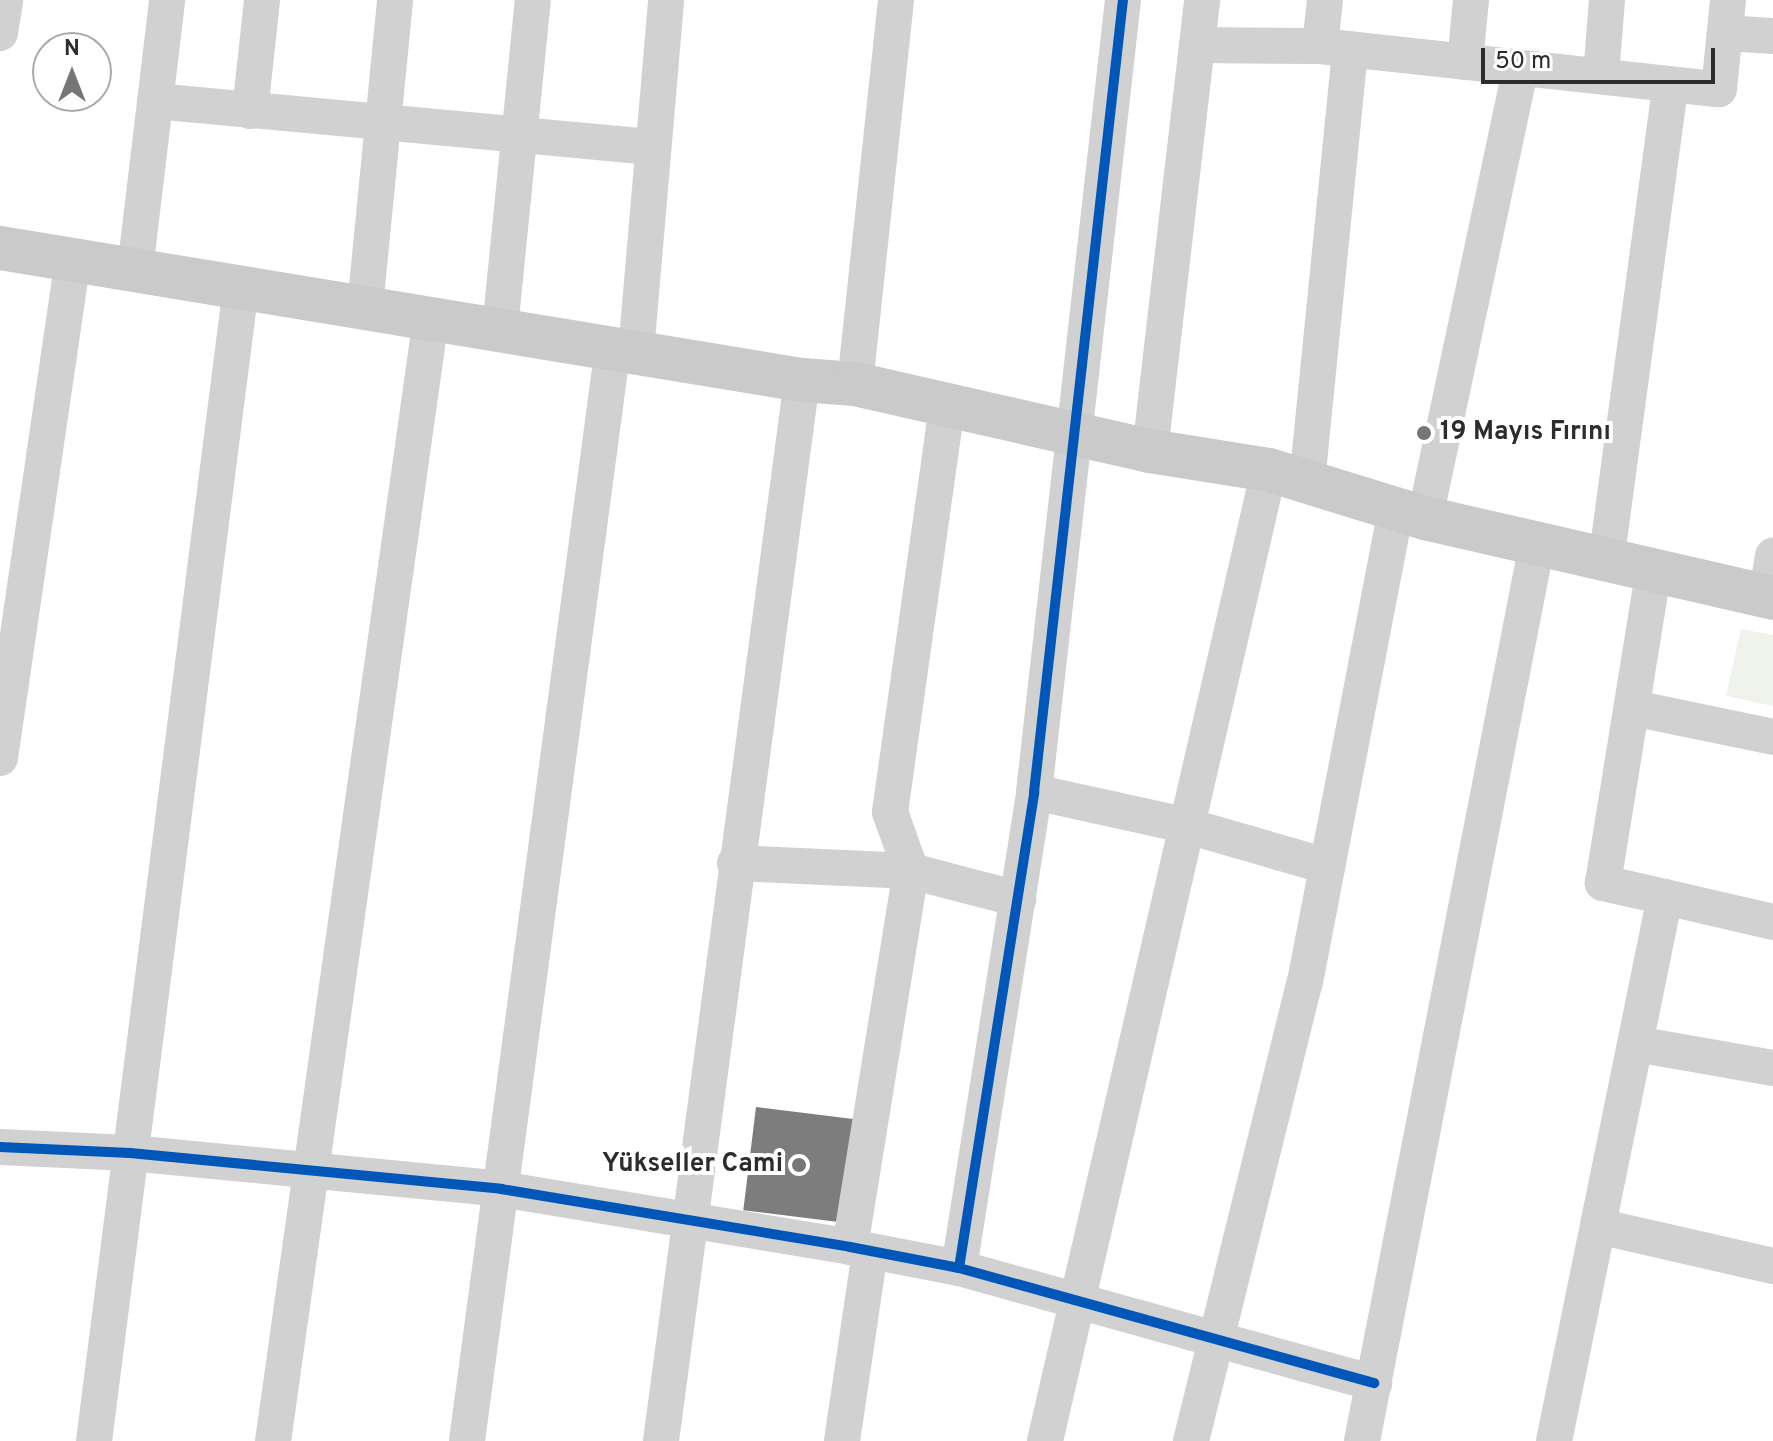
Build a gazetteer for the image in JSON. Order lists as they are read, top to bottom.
{
  "places": ["19 Mayıs Fırını", "Yükseller Cami"],
  "scale_bar": "50 m",
  "north": "top"
}
